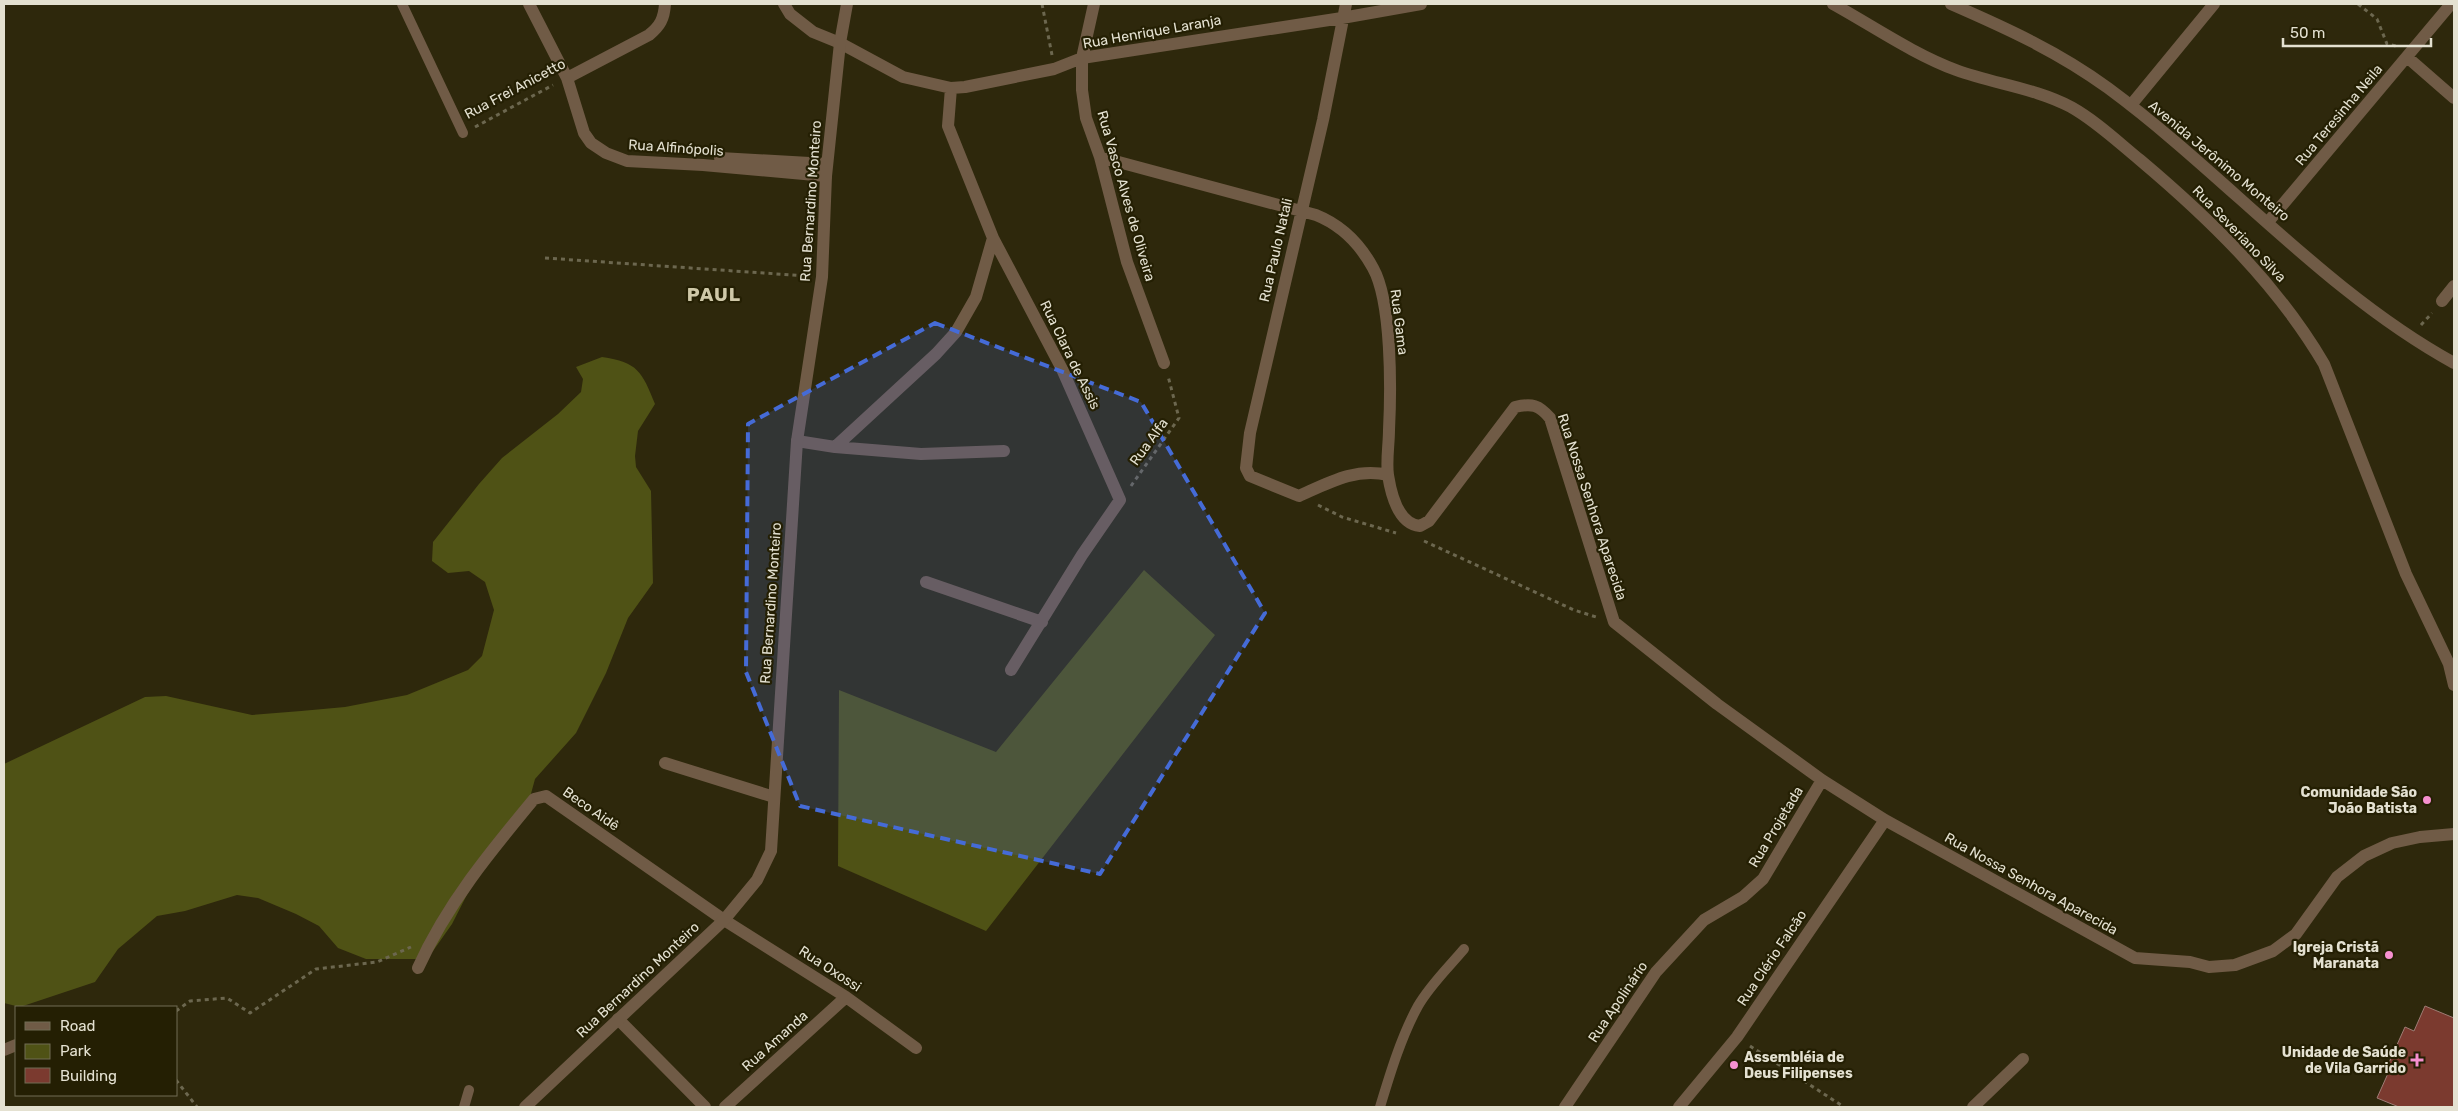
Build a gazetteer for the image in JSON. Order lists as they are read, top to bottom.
{
  "streets": {
    "street": [
      "Rua Henrique Laranja",
      "Rua Frei Anicetto",
      "Rua Teresinha Neila",
      "Rua Alfinópolis",
      "Avenida Jerônimo Monteiro",
      "Rua Vasco Alves de Oliveira",
      "Rua Bernardino Monteiro",
      "Rua Severiano Silva",
      "Rua Paulo Natali",
      "Rua Gama",
      "Rua Clara de Assis",
      "Rua Nossa Senhora Aparecida",
      "Beco Aidê",
      "Rua Projetada",
      "Rua Clério Falcão",
      "Rua Oxossi",
      "Rua Apolinário",
      "Rua Amanda"
    ],
    "path": ["Rua Alfa"]
  },
  "crossings": [
    ["Rua Henrique Laranja", "Rua Vasco Alves de Oliveira"],
    ["Rua Henrique Laranja", "Rua Bernardino Monteiro"],
    ["Rua Henrique Laranja", "Rua Paulo Natali"],
    ["Rua Henrique Laranja", "Rua Clara de Assis"],
    ["Rua Frei Anicetto", "Rua Alfinópolis"],
    ["Rua Teresinha Neila", "Avenida Jerônimo Monteiro"],
    ["Rua Alfinópolis", "Rua Bernardino Monteiro"],
    ["Rua Vasco Alves de Oliveira", "Rua Gama"],
    ["Rua Vasco Alves de Oliveira", "Rua Alfa"],
    ["Rua Bernardino Monteiro", "Beco Aidê"],
    ["Rua Bernardino Monteiro", "Rua Oxossi"],
    ["Rua Paulo Natali", "Rua Gama"],
    ["Rua Gama", "Rua Nossa Senhora Aparecida"],
    ["Rua Clara de Assis", "Rua Alfa"],
    ["Rua Nossa Senhora Aparecida", "Rua Projetada"],
    ["Rua Nossa Senhora Aparecida", "Rua Clério Falcão"],
    ["Beco Aidê", "Rua Oxossi"],
    ["Rua Projetada", "Rua Apolinário"],
    ["Rua Oxossi", "Rua Amanda"]
  ],
  "districts": ["PAUL"],
  "places": {
    "other": ["Comunidade São João Batista", "Igreja Cristã Maranata", "Assembléia de Deus Filipenses"],
    "health": ["Unidade de Saúde de Vila Garrido"]
  },
  "legend": ["Road", "Park", "Building"],
  "scale_bar": "50 m"
}
